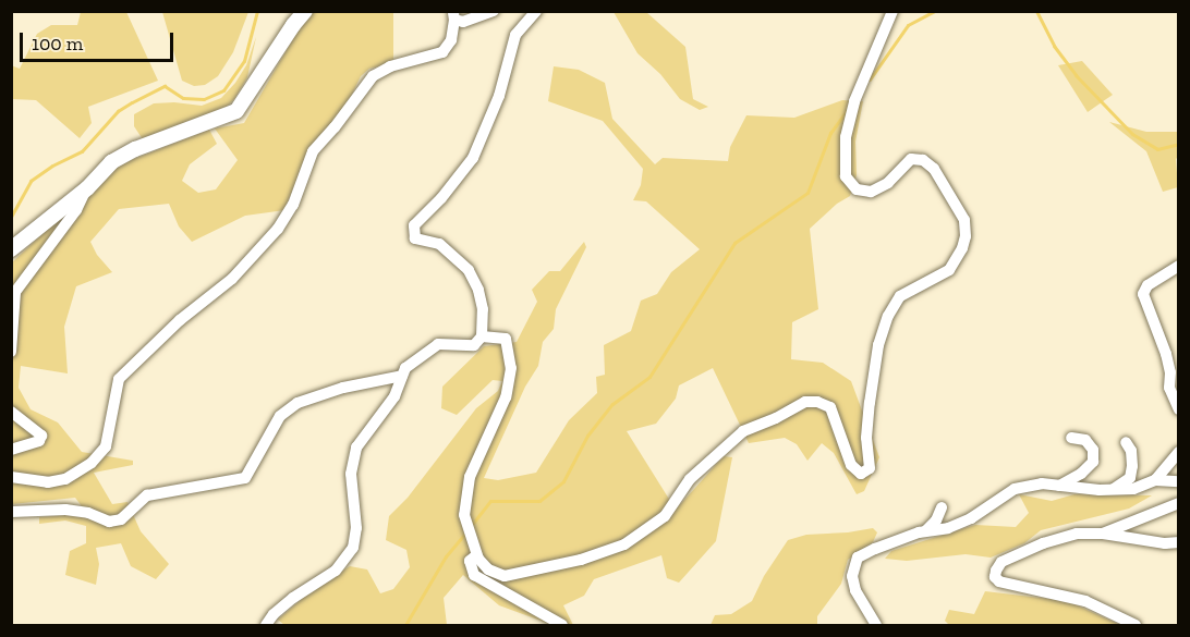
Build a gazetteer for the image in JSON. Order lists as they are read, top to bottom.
{
  "scale_bar": "100 m"
}
